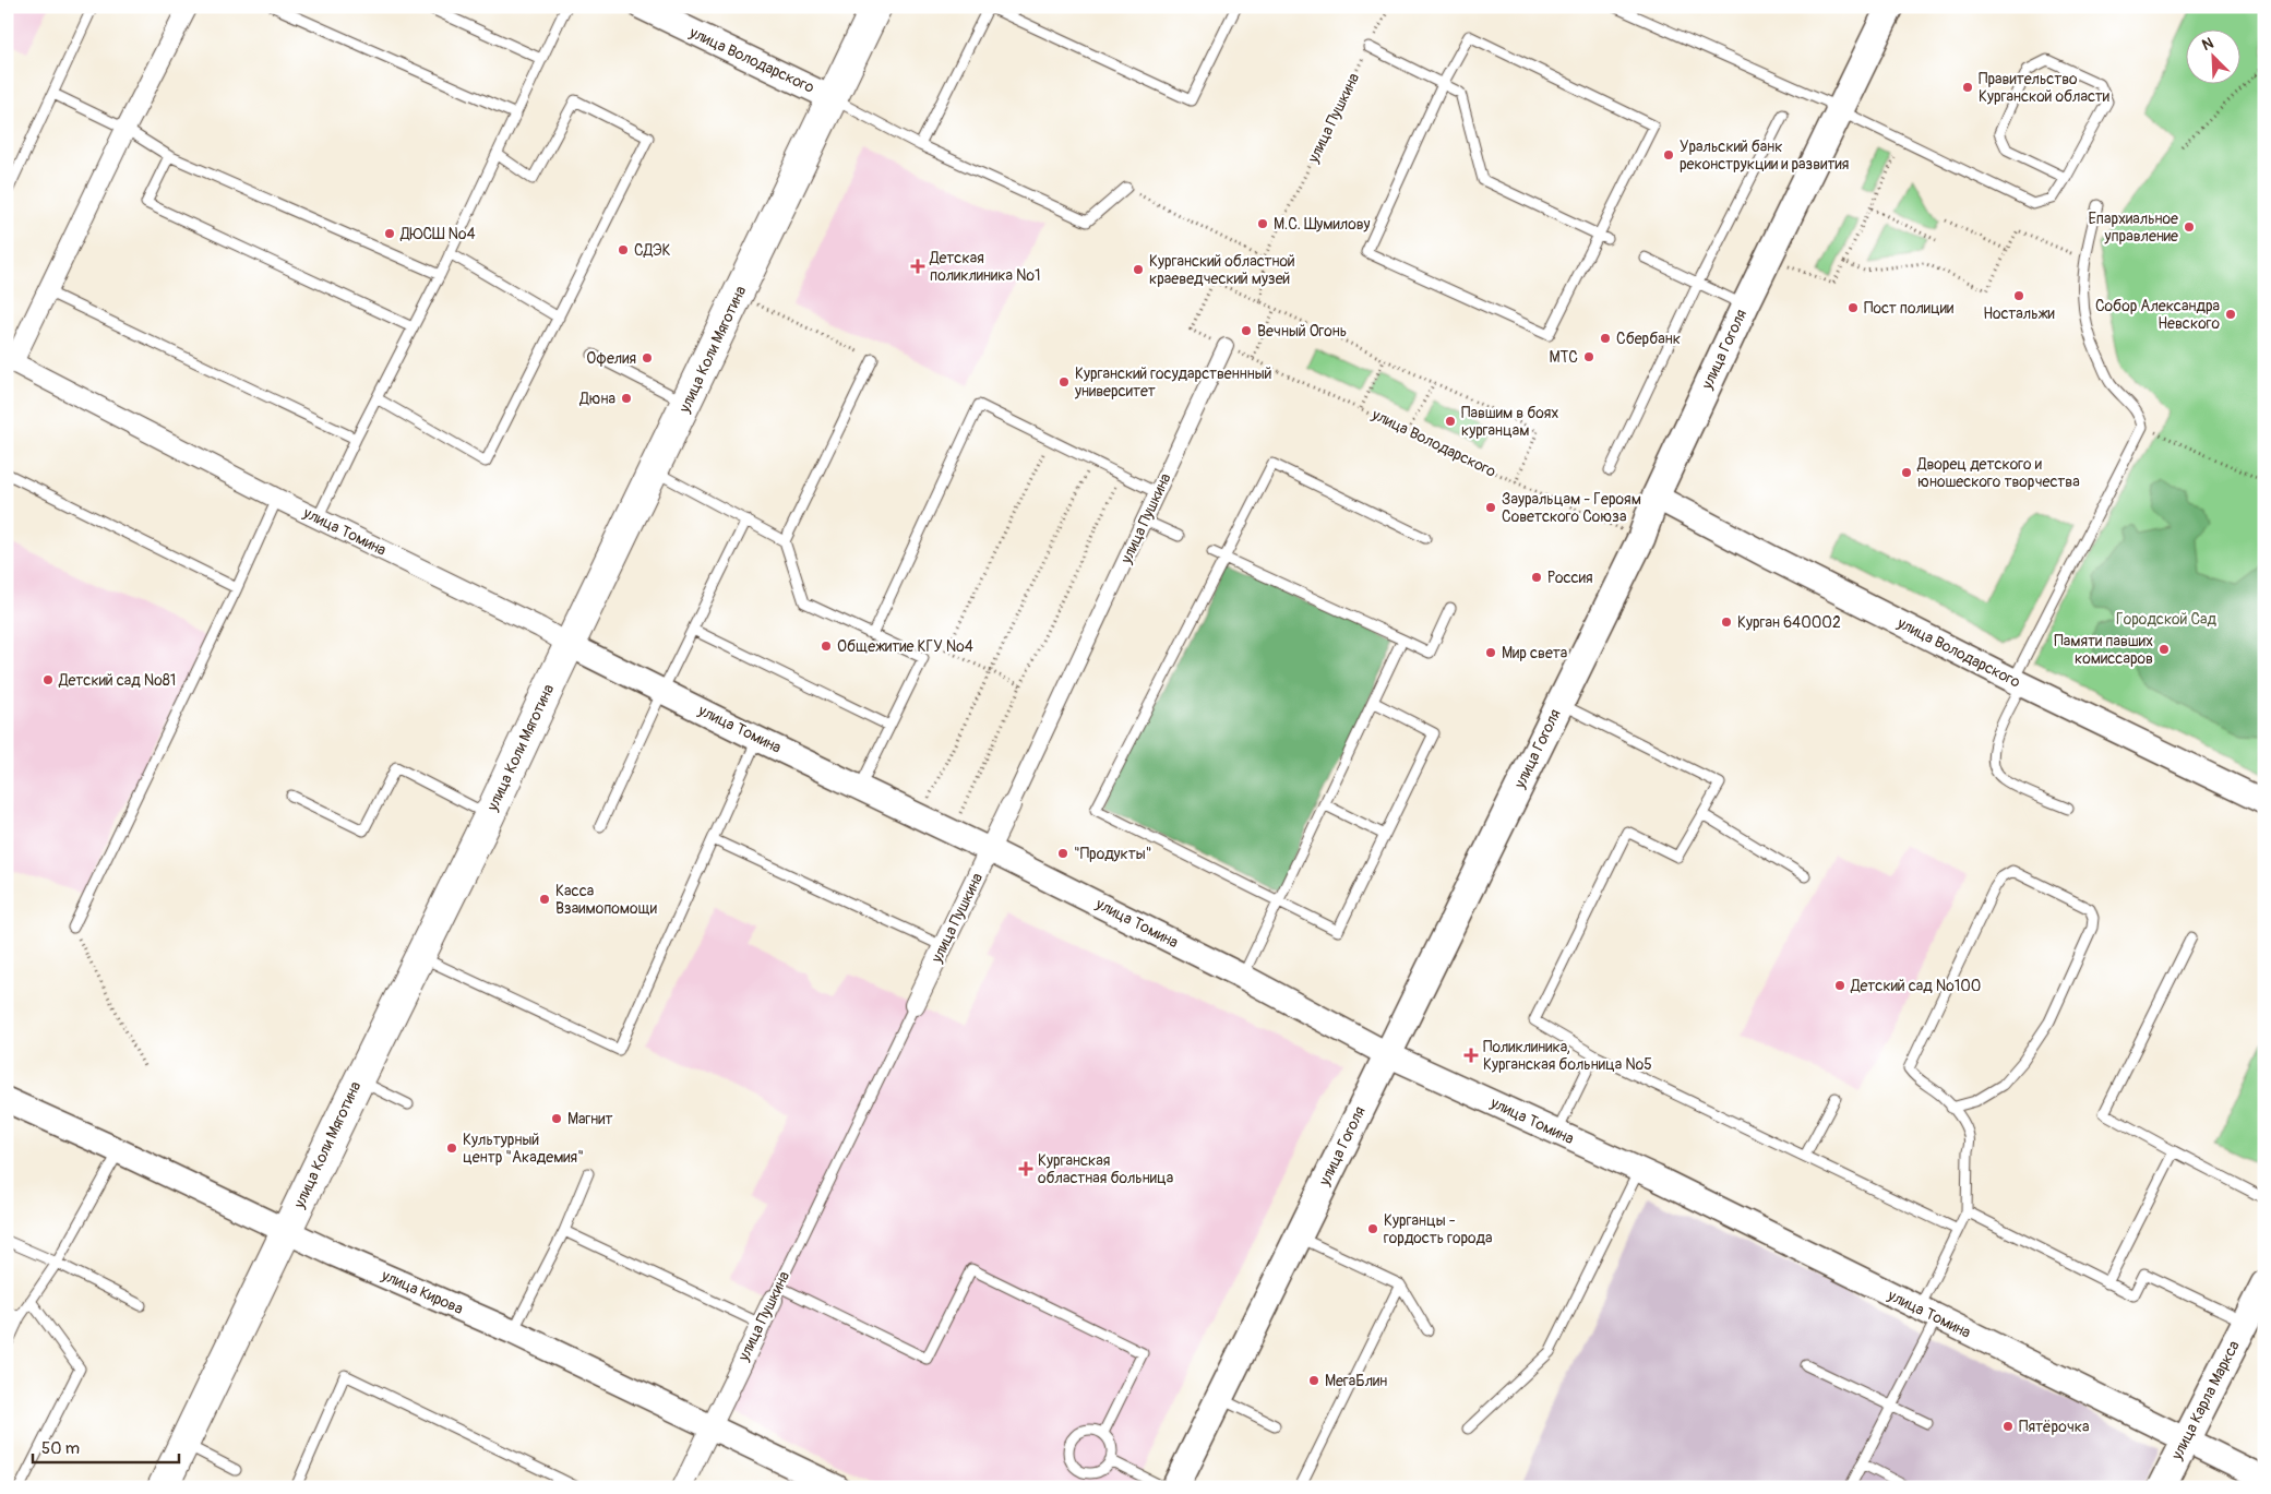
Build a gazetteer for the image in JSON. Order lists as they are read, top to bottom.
{
  "streets": {
    "main road": ["улица Коли Мяготина", "улица Гоголя", "улица Карла Маркса"],
    "street": [
      "улица Володарского",
      "улица Пушкина",
      "улица Томина",
      "улица Кирова"
    ]
  },
  "crossings": [
    ["улица Володарского", "улица Пушкина"],
    ["улица Володарского", "улица Коли Мяготина"],
    ["улица Володарского", "улица Гоголя"],
    ["улица Пушкина", "улица Томина"],
    ["улица Пушкина", "улица Кирова"],
    ["улица Коли Мяготина", "улица Томина"],
    ["улица Коли Мяготина", "улица Кирова"],
    ["улица Гоголя", "улица Томина"],
    ["улица Томина", "улица Карла Маркса"]
  ],
  "parks": ["Городской Сад"],
  "places": {
    "other": [
      "Правительство Курганской области",
      "Уральский банк реконструкции и развития",
      "М.С. Шумилову",
      "Епархиальное управление",
      "ДЮСШ №4",
      "СДЭК",
      "Курганский областной краеведческий музей",
      "Ностальжи",
      "Пост полиции",
      "Собор Александра Невского",
      "Вечный Огонь",
      "Сбербанк",
      "МТС",
      "Офелия",
      "Курганский государственнный университет",
      "Дюна",
      "Павшим в боях курганцам",
      "Дворец детского и юношеского творчества",
      "Зауральцам - Героям Советского Союза",
      "Россия",
      "Курган 640002",
      "Общежитие КГУ №4",
      "Памяти павших комиссаров",
      "Мир света",
      "Детский сад №81",
      "\"Продукты\"",
      "Касса Взаимопомощи",
      "Детский сад №100",
      "Магнит",
      "Культурный центр \"Академия\"",
      "Курганцы - гордость города",
      "МегаБлин",
      "Пятёрочка"
    ],
    "health": ["Детская поликлиника №1", "Поликлиника, Курганская больница №5", "Курганская областная больница"]
  },
  "scale_bar": "50 m",
  "north": "top left"
}
